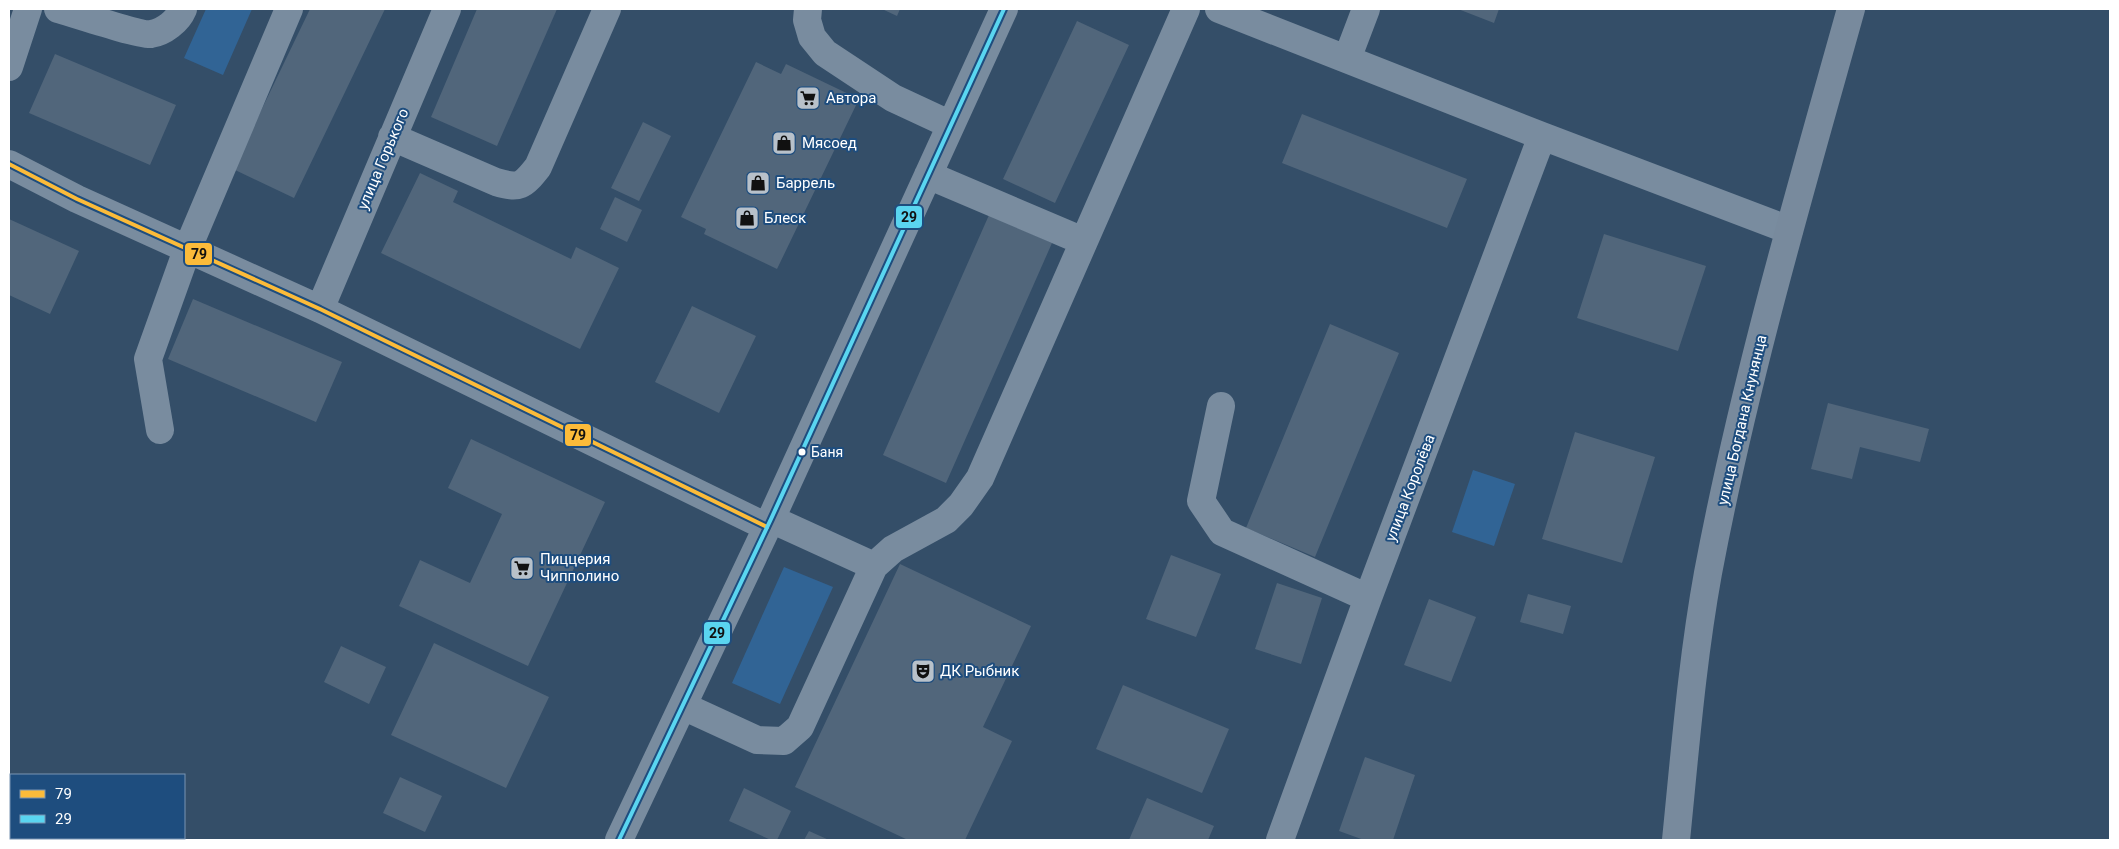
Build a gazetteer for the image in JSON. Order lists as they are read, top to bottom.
{
  "streets": {
    "main road": ["улица Богдана Кнунянца"],
    "street": ["улица Горького", "улица Королёва"]
  },
  "places": {
    "supermarket": ["Автора", "Пиццерия Чипполино"],
    "shop": ["Мясоед", "Баррель", "Блеск"],
    "other": ["Баня"],
    "theatre": ["ДК Рыбник"]
  },
  "lines": ["transit line 29", "transit line 79"],
  "legend": ["79", "29"]
}
